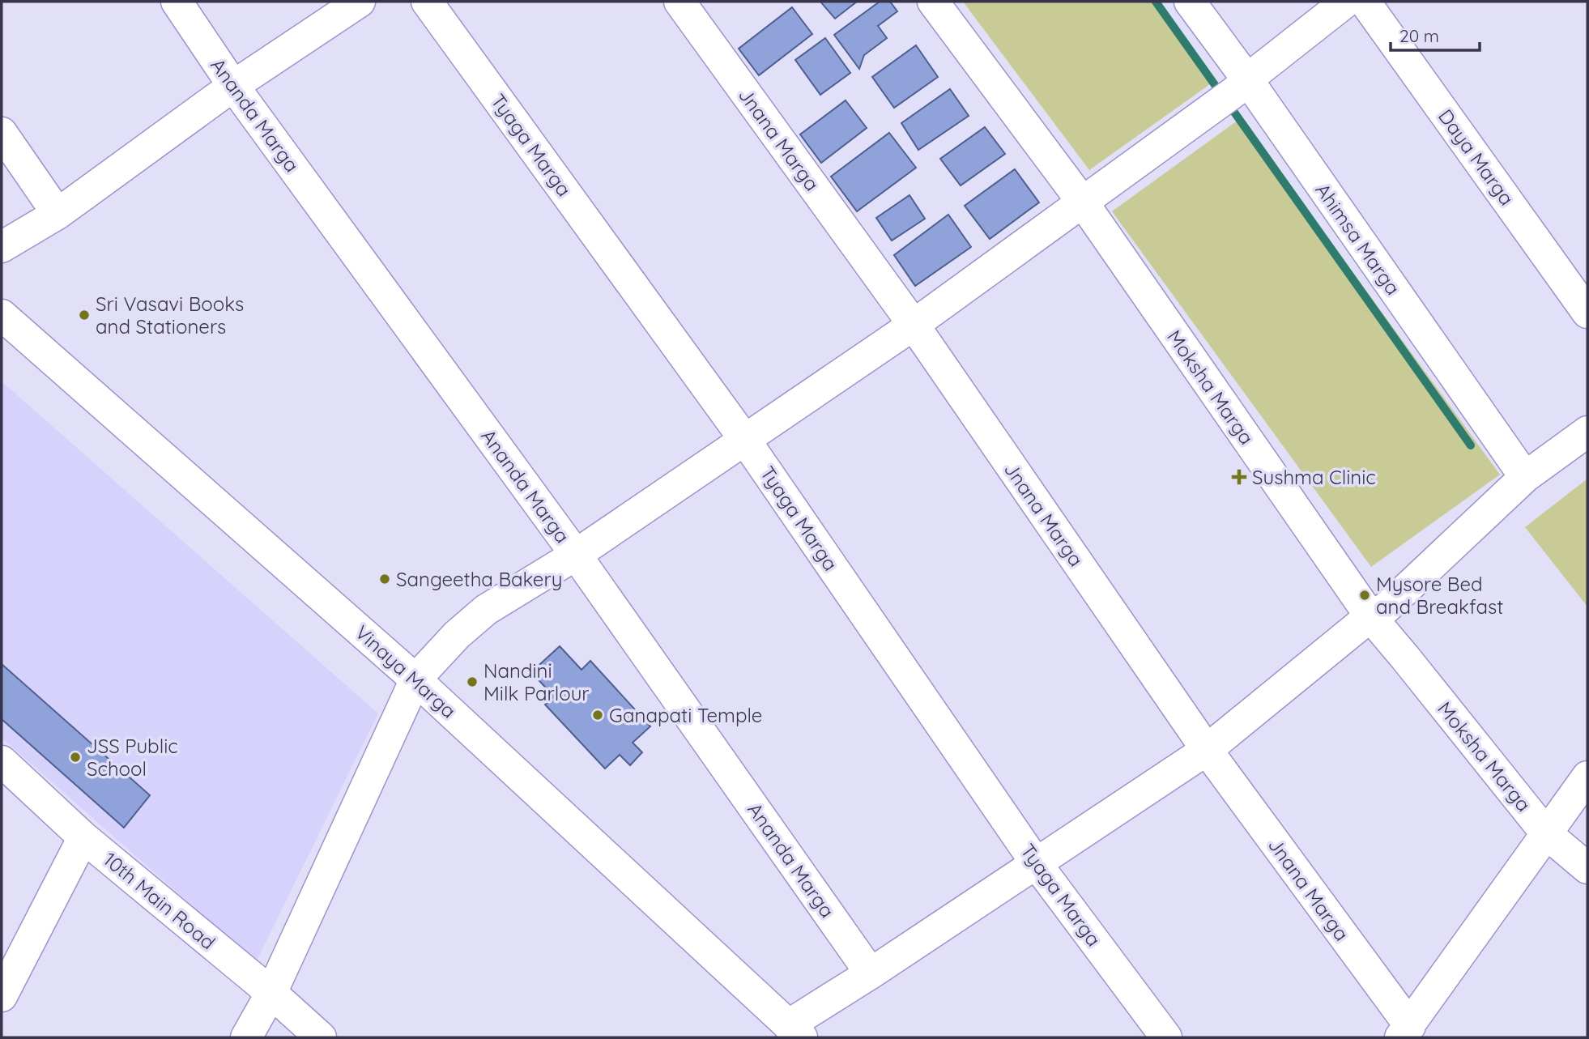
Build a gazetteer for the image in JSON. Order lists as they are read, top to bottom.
{
  "streets": {
    "street": [
      "Ananda Marga",
      "Jnana Marga",
      "Tyaga Marga",
      "Daya Marga",
      "Ahimsa Marga",
      "Moksha Marga",
      "Vinaya Marga",
      "10th Main Road"
    ]
  },
  "places": {
    "other": [
      "Sri Vasavi Books and Stationers",
      "Sangeetha Bakery",
      "Mysore Bed and Breakfast",
      "Nandini Milk Parlour",
      "Ganapati Temple",
      "JSS Public School"
    ],
    "health": ["Sushma Clinic"]
  },
  "scale_bar": "20 m"
}
